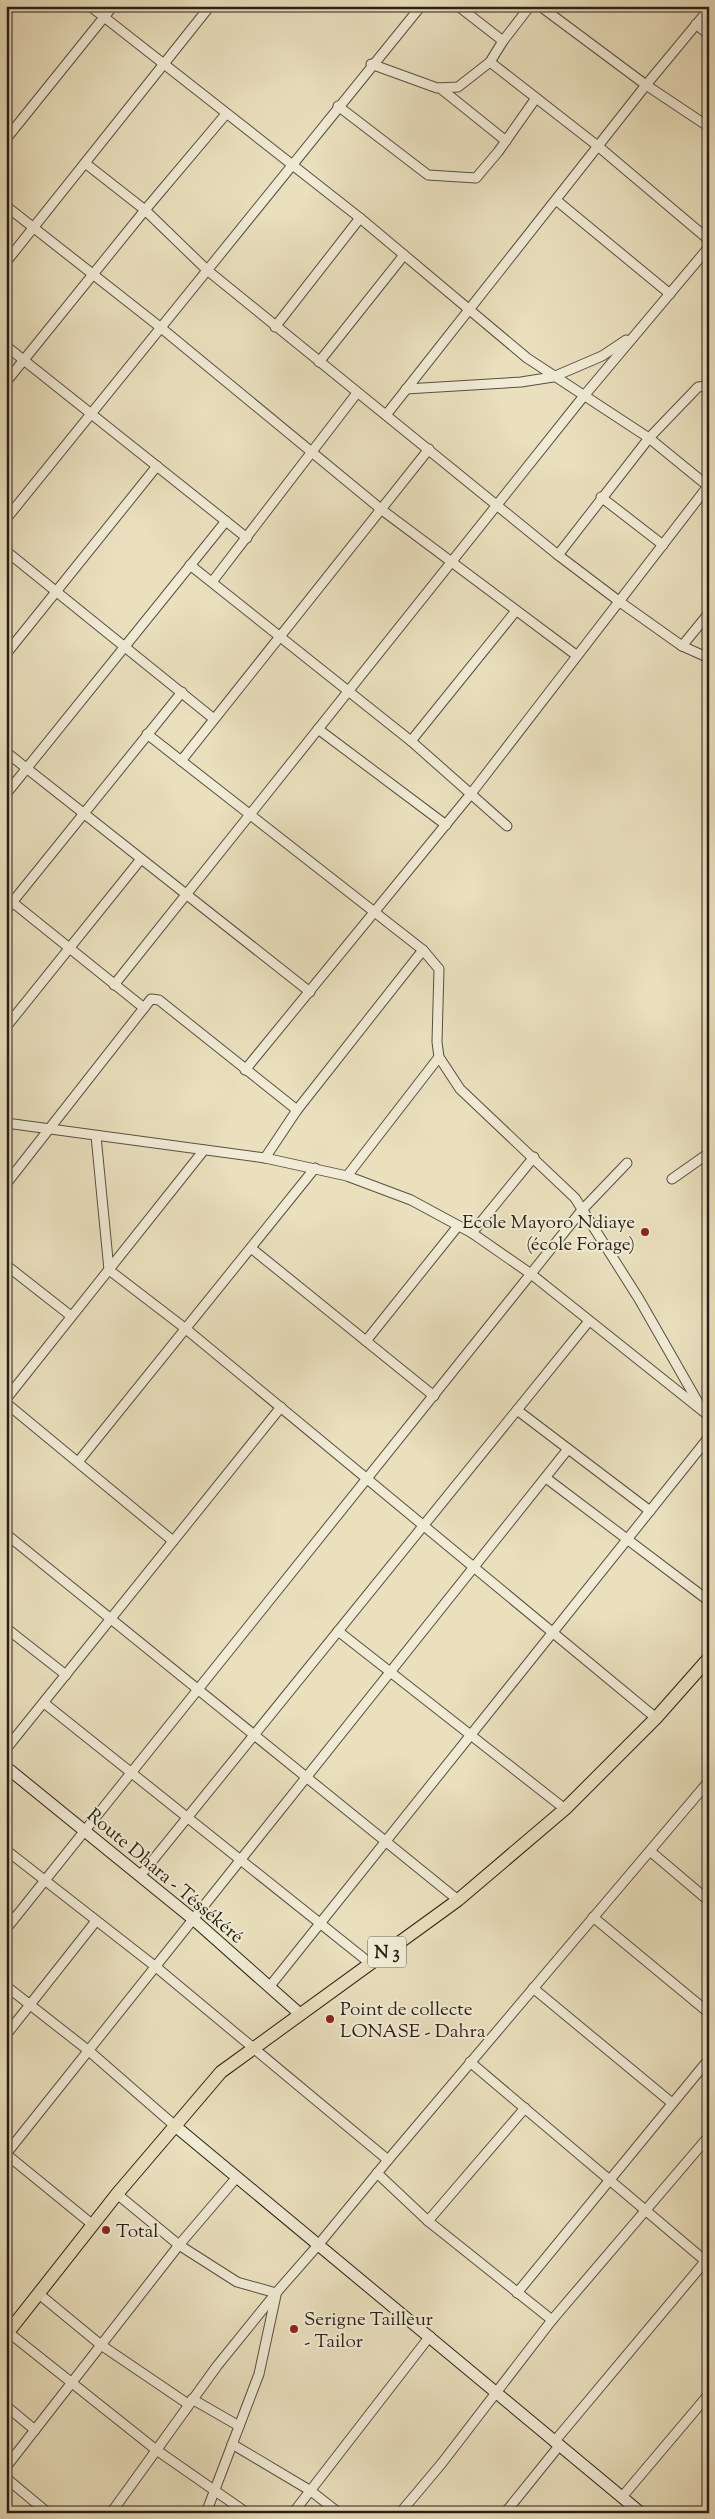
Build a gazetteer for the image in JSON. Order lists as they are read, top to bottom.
{
  "streets": {
    "main road": ["N 3"],
    "street": ["Route Dhara - Téssékéré"]
  },
  "crossings": [
    ["Route Dhara - Téssékéré", "N 3"]
  ],
  "places": [
    "Ecole Mayoro Ndiaye (école Forage)",
    "Point de collecte LONASE - Dahra",
    "Total",
    "Serigne Tailleur - Tailor"
  ]
}
